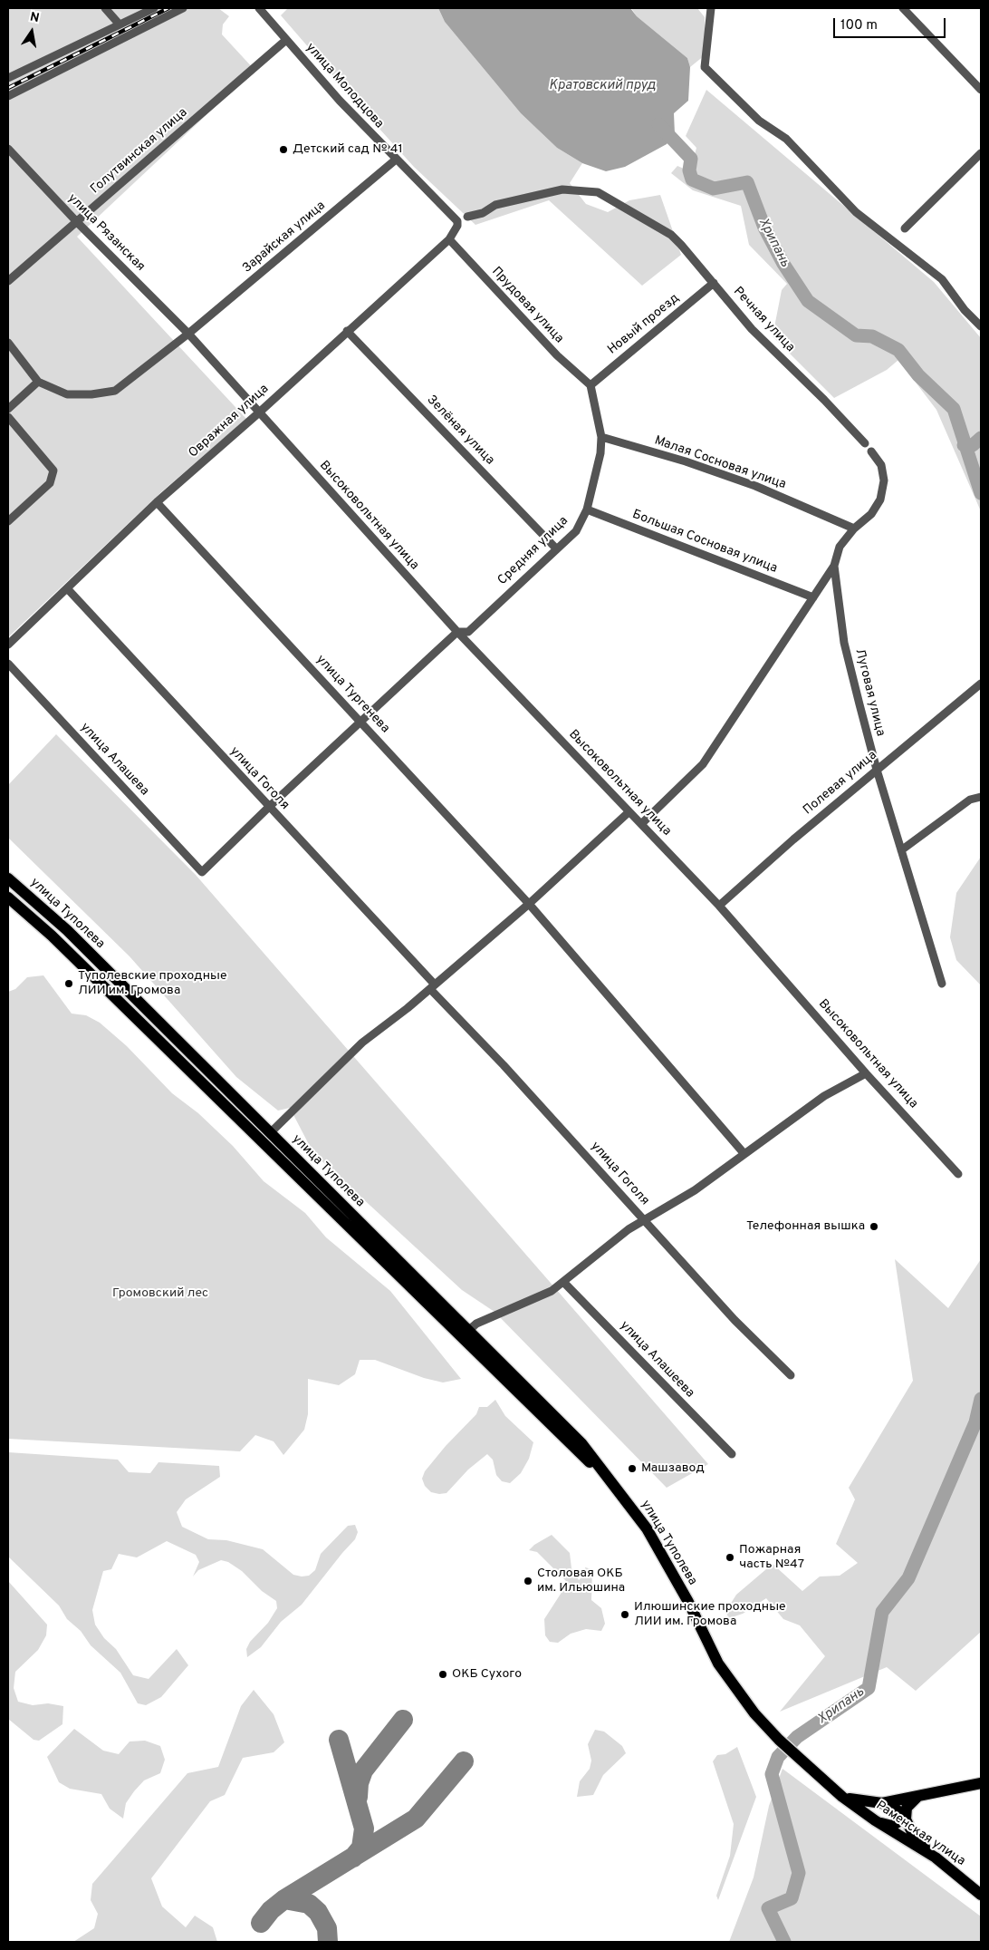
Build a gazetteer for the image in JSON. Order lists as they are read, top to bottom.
{
  "streets": {
    "main road": ["улица Туполева", "Раменская улица"],
    "street": [
      "улица Молодцова",
      "Голутвинская улица",
      "улица Рязанская",
      "Зарайская улица",
      "Прудовая улица",
      "Речная улица",
      "Новый проезд",
      "Овражная улица",
      "Зелёная улица",
      "Малая Сосновая улица",
      "Высоковольтная улица",
      "Большая Сосновая улица",
      "Средняя улица",
      "Луговая улица",
      "улица Тургенева",
      "улица Алашева",
      "улица Гоголя",
      "Полевая улица",
      "улица Алашеева"
    ]
  },
  "crossings": [
    ["улица Молодцова", "Голутвинская улица"],
    ["улица Молодцова", "Зарайская улица"],
    ["улица Молодцова", "Овражная улица"],
    ["Голутвинская улица", "улица Рязанская"],
    ["улица Рязанская", "Зарайская улица"],
    ["улица Рязанская", "Овражная улица"],
    ["улица Рязанская", "Высоковольтная улица"],
    ["Прудовая улица", "Новый проезд"],
    ["Прудовая улица", "Овражная улица"],
    ["Прудовая улица", "Средняя улица"],
    ["Речная улица", "Новый проезд"],
    ["Новый проезд", "Средняя улица"],
    ["Овражная улица", "Зелёная улица"],
    ["Овражная улица", "Высоковольтная улица"],
    ["Овражная улица", "улица Тургенева"],
    ["Овражная улица", "улица Гоголя"],
    ["Зелёная улица", "Средняя улица"],
    ["Малая Сосновая улица", "Средняя улица"],
    ["Высоковольтная улица", "Средняя улица"],
    ["Высоковольтная улица", "Полевая улица"],
    ["Большая Сосновая улица", "Средняя улица"],
    ["Средняя улица", "улица Тургенева"],
    ["Средняя улица", "улица Алашева"],
    ["Средняя улица", "улица Гоголя"],
    ["Луговая улица", "Полевая улица"],
    ["улица Туполева", "Раменская улица"]
  ],
  "water": ["Кратовский пруд", "Хрипань"],
  "parks": ["Громовский лес"],
  "places": [
    "Детский сад № 41",
    "Туполевские проходные ЛИИ им. Громова",
    "Телефонная вышка",
    "Машзавод",
    "Пожарная часть №47",
    "Столовая ОКБ им. Ильюшина",
    "Илюшинские проходные ЛИИ им. Громова",
    "ОКБ Сухого"
  ],
  "scale_bar": "100 m",
  "north": "top"
}
